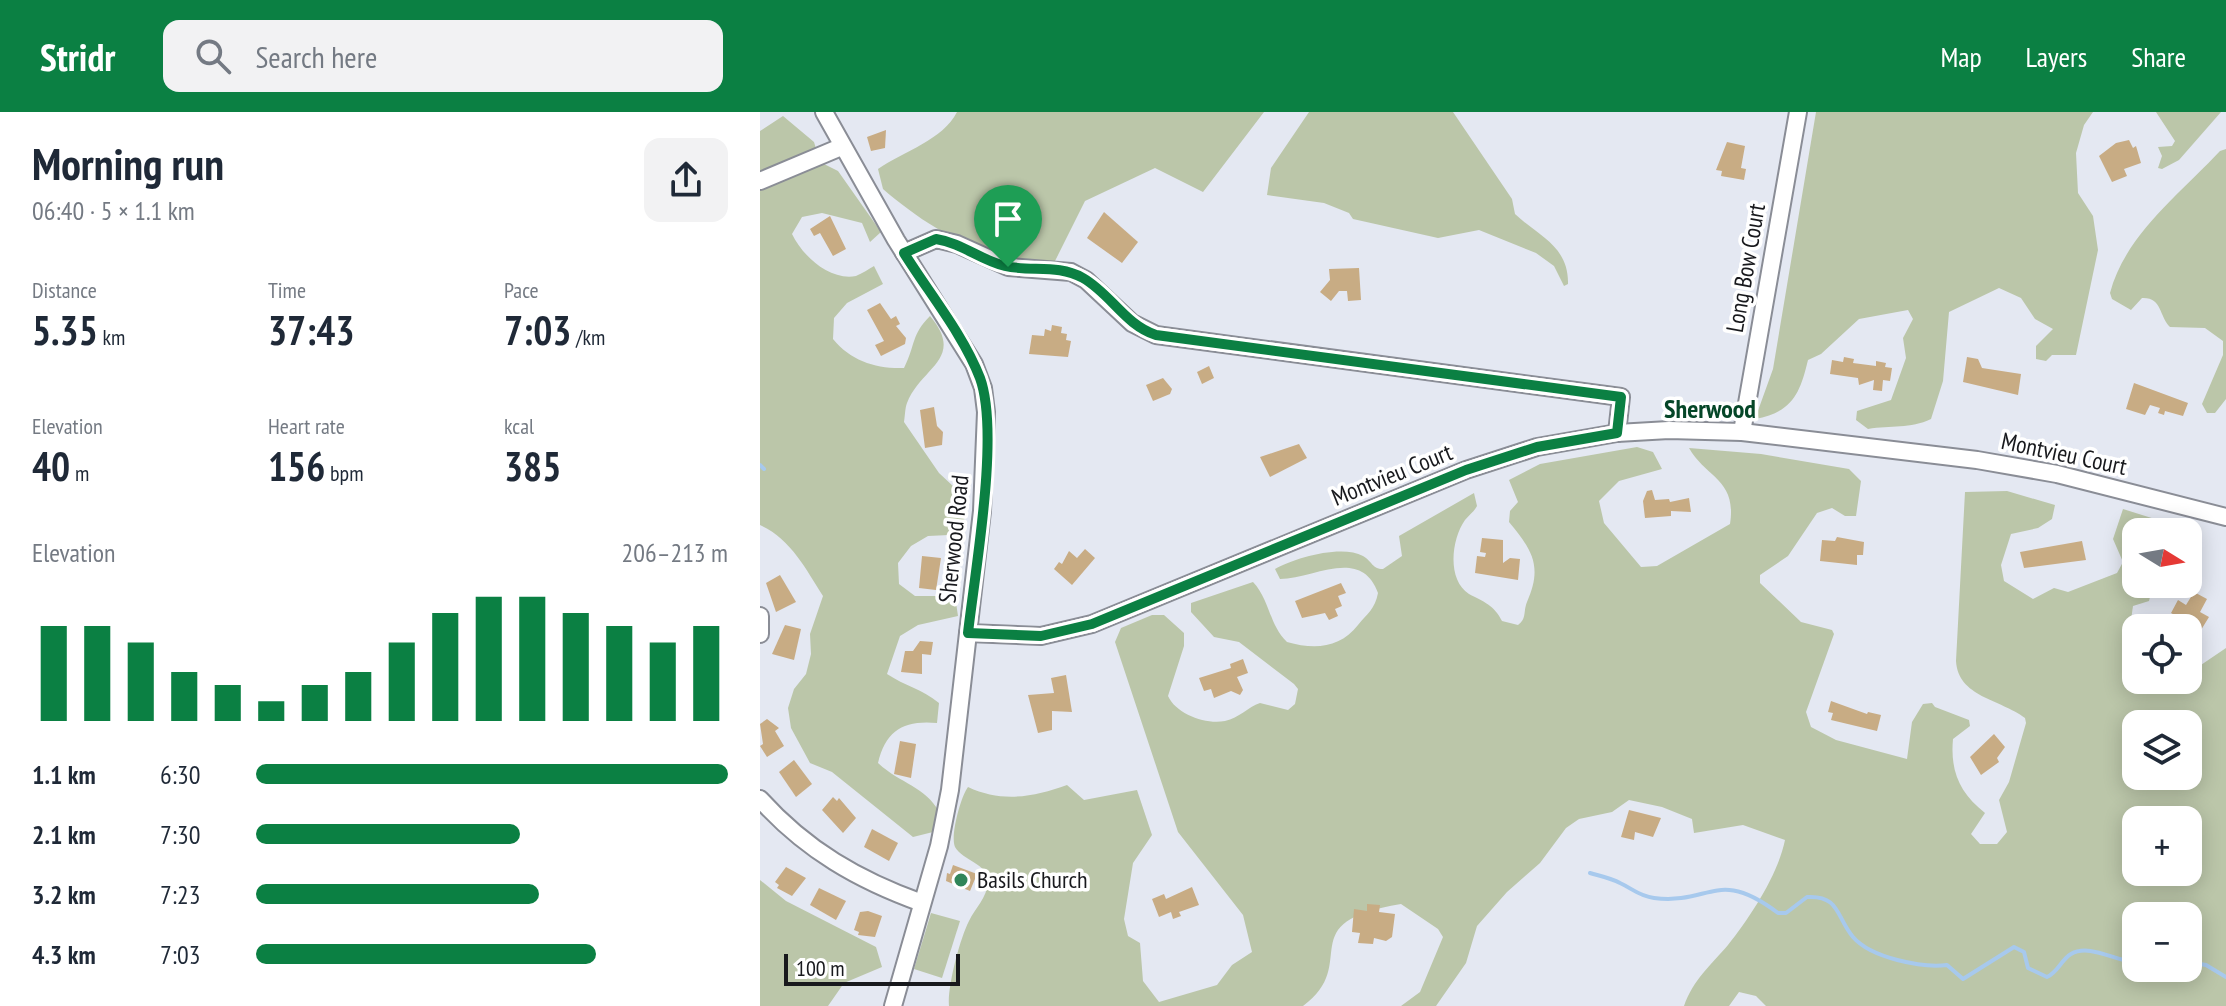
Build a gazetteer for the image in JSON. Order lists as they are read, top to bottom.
{
  "streets": {
    "street": ["Long Bow Court", "Montvieu Court", "Sherwood Road"]
  },
  "crossings": [
    ["Long Bow Court", "Montvieu Court"],
    ["Montvieu Court", "Sherwood Road"]
  ],
  "districts": ["Sherwood"],
  "places": ["Basils Church"],
  "scale_bar": "100 m",
  "north": "right",
  "page": {
    "header": "Stridr",
    "search": "Search here",
    "nav": ["Map", "Layers", "Share"],
    "heading": ["Morning run", "06:40 · 5 × 1.1 km"],
    "stats": [
      ["Distance", "5.35 km"],
      ["Time", "37:43"],
      ["Pace", "7:03 /km"],
      ["Elevation", "40 m"],
      ["Heart rate", "156 bpm"],
      ["kcal", "385"]
    ],
    "map_buttons": ["+", "−"],
    "chart": ["Elevation", "206–213 m"],
    "list": [
      {
        "name": "1.1 km",
        "note": "6:30"
      },
      {
        "name": "2.1 km",
        "note": "7:30"
      },
      {
        "name": "3.2 km",
        "note": "7:23"
      },
      {
        "name": "4.3 km",
        "note": "7:03"
      }
    ],
    "scale": "100 m"
  }
}
